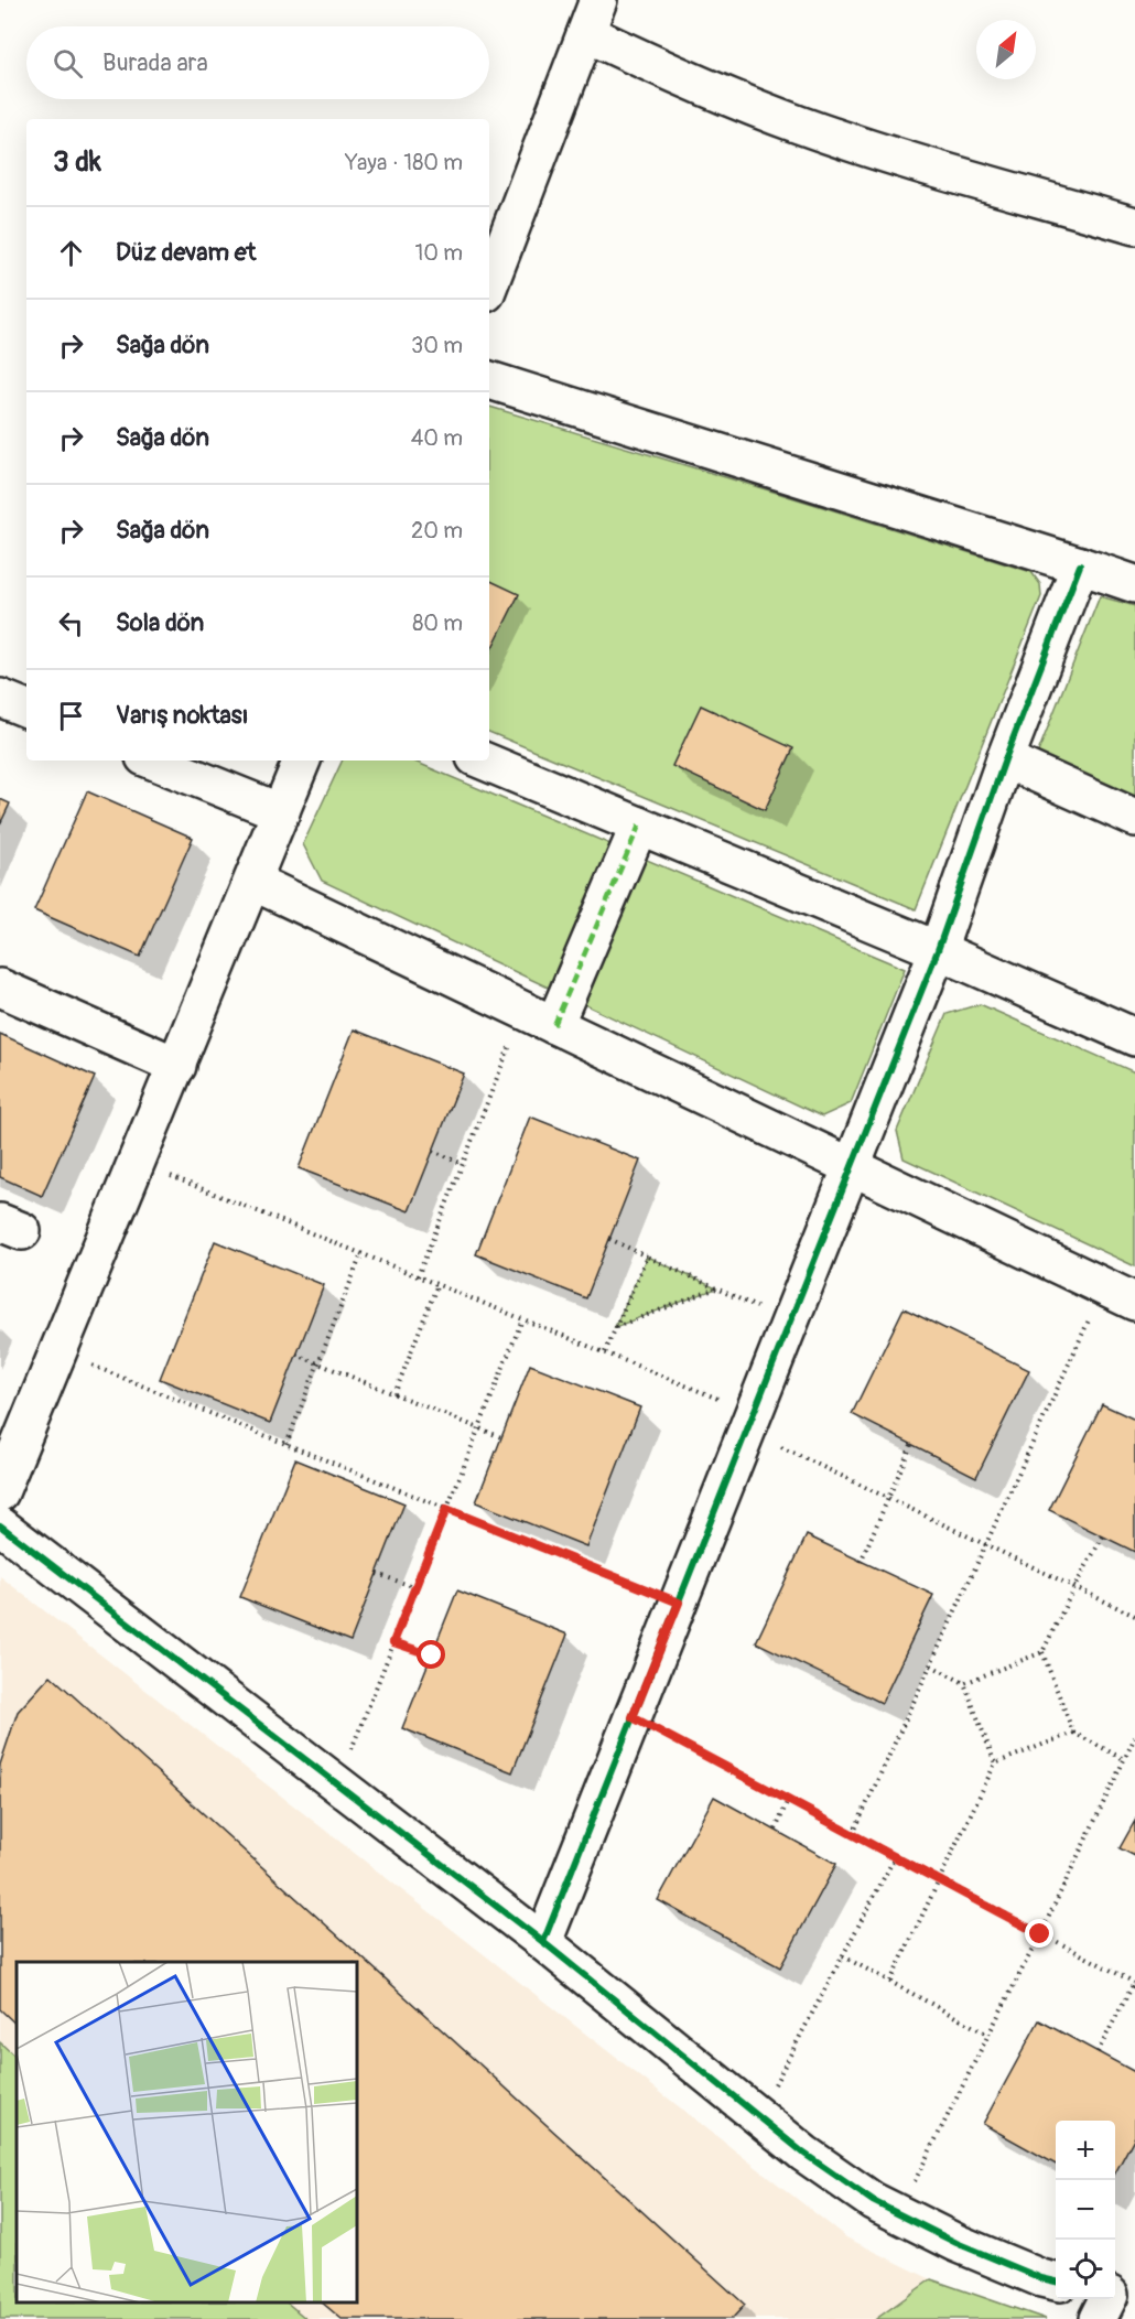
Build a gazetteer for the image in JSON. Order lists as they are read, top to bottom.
{
  "north": "top right",
  "page": {
    "search": "Burada ara",
    "heading": ["3 dk", "Yaya · 180 m"],
    "list": [
      ["Düz devam et", "10 m"],
      ["Sağa dön", "30 m"],
      ["Sağa dön", "40 m"],
      ["Sağa dön", "20 m"],
      ["Sola dön", "80 m"],
      "Varış noktası"
    ],
    "map_buttons": ["+", "−"]
  }
}
